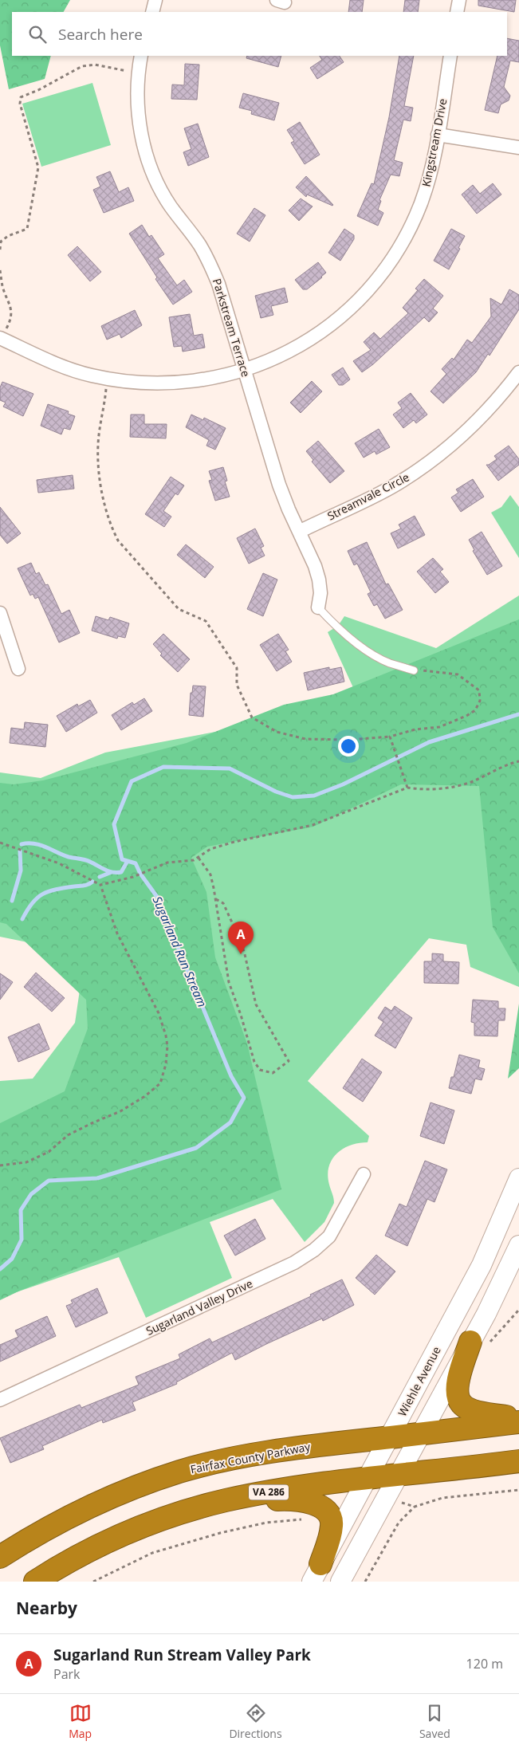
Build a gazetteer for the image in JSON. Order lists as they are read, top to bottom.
{
  "streets": {
    "highway": ["Fairfax County Parkway", "VA 286"],
    "main road": ["Wiehle Avenue"],
    "street": [
      "Kingstream Drive",
      "Parkstream Terrace",
      "Streamvale Circle",
      "Sugarland Valley Drive"
    ]
  },
  "crossings": [
    ["Kingstream Drive", "Parkstream Terrace"],
    ["Parkstream Terrace", "Streamvale Circle"],
    ["Wiehle Avenue", "Fairfax County Parkway"],
    ["Wiehle Avenue", "VA 286"]
  ],
  "water": ["Sugarland Run Stream"],
  "page": {
    "search": "Search here",
    "pins": "A",
    "heading": "Nearby",
    "list": [
      {
        "mark": "A",
        "name": "Sugarland Run Stream Valley Park",
        "note": "Park",
        "value": "120 m"
      }
    ],
    "nav": ["Map", "Directions", "Saved"]
  }
}
